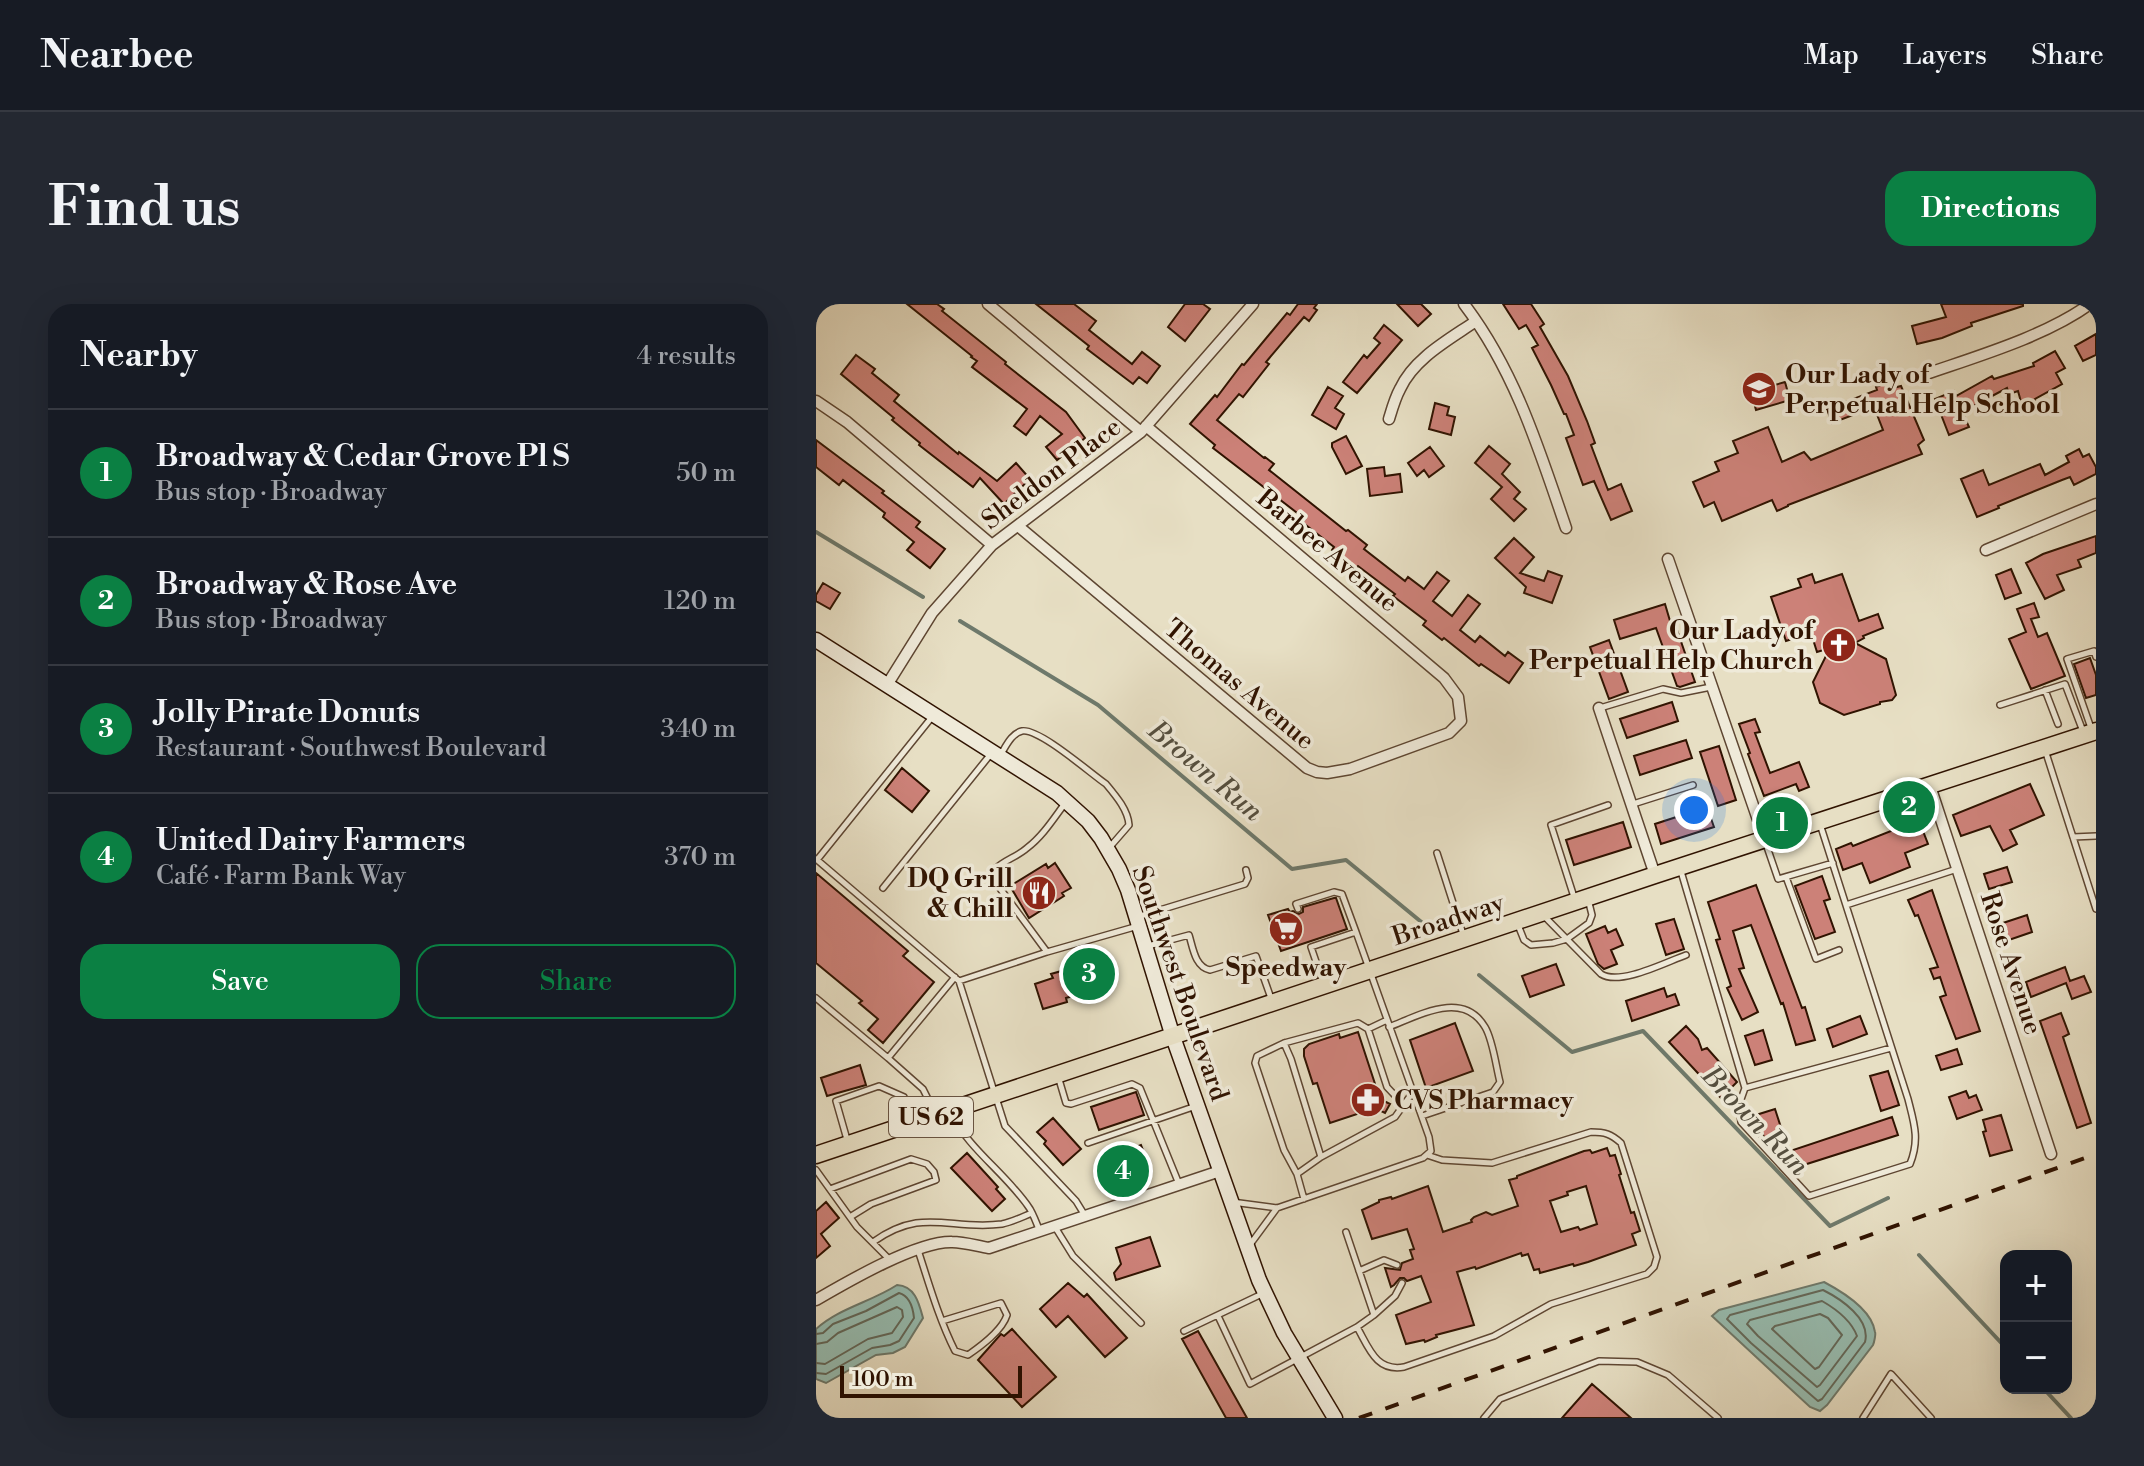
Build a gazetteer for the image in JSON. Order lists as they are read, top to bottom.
{
  "streets": {
    "main road": ["Broadway", "US 62"],
    "street": [
      "Sheldon Place",
      "Barbee Avenue",
      "Thomas Avenue",
      "Rose Avenue",
      "Southwest Boulevard"
    ]
  },
  "crossings": [
    ["Sheldon Place", "Barbee Avenue"],
    ["Sheldon Place", "Thomas Avenue"],
    ["Sheldon Place", "Southwest Boulevard"],
    ["Barbee Avenue", "Thomas Avenue"],
    ["Broadway", "Rose Avenue"],
    ["Broadway", "Southwest Boulevard"]
  ],
  "water": ["Brown Run"],
  "places": {
    "school or university": ["Our Lady of Perpetual Help School"],
    "church": ["Our Lady of Perpetual Help Church"],
    "restaurant": ["DQ Grill & Chill"],
    "supermarket": ["Speedway"],
    "pharmacy": ["CVS Pharmacy"]
  },
  "scale_bar": "100 m",
  "page": {
    "header": "Nearbee",
    "nav": ["Map", "Layers", "Share"],
    "buttons": [
      "Directions",
      ["Save", "Share"]
    ],
    "title": "Find us",
    "heading": ["Nearby", "4 results"],
    "list": [
      {
        "mark": "1",
        "name": "Broadway & Cedar Grove Pl S",
        "note": "Bus stop · Broadway",
        "value": "50 m"
      },
      {
        "mark": "2",
        "name": "Broadway & Rose Ave",
        "note": "Bus stop · Broadway",
        "value": "120 m"
      },
      {
        "mark": "3",
        "name": "Jolly Pirate Donuts",
        "note": "Restaurant · Southwest Boulevard",
        "value": "340 m"
      },
      {
        "mark": "4",
        "name": "United Dairy Farmers",
        "note": "Café · Farm Bank Way",
        "value": "370 m"
      }
    ],
    "pins": [
      "2",
      "1",
      "3",
      "4"
    ],
    "map_buttons": ["+", "−"],
    "scale": "100 m"
  }
}
